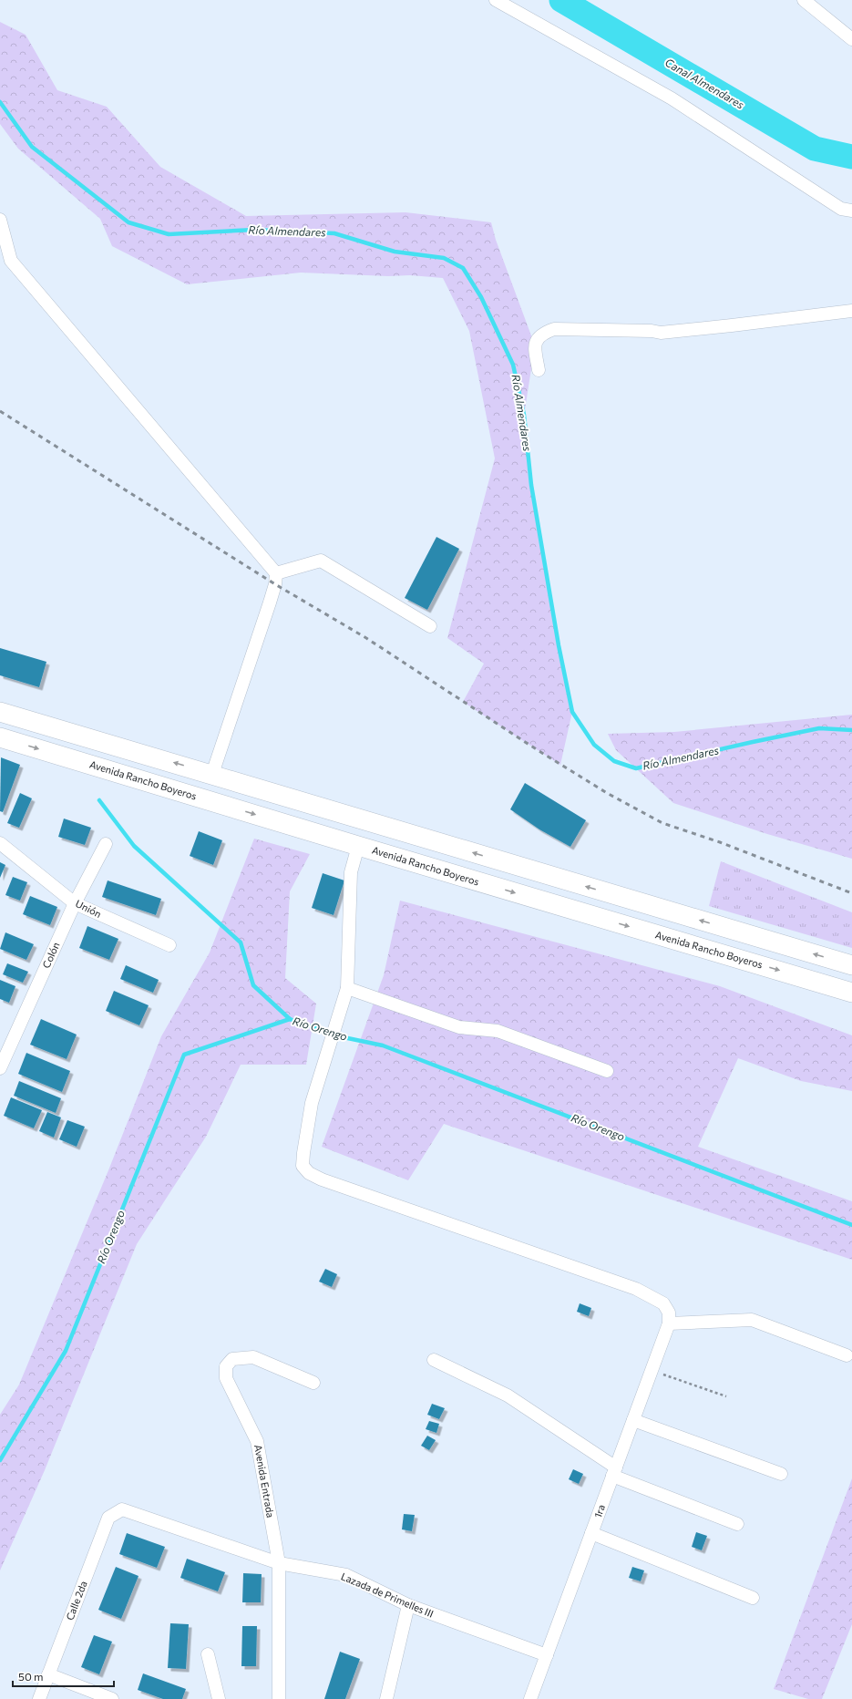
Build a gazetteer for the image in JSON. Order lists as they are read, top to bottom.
{
  "streets": {
    "highway": ["Avenida Rancho Boyeros"],
    "street": [
      "Unión",
      "Colón",
      "Avenida Entrada",
      "1ra",
      "Lazada de Primelles III",
      "Calle 2da"
    ]
  },
  "crossings": [
    ["Unión", "Colón"],
    ["Avenida Entrada", "Lazada de Primelles III"],
    ["1ra", "Lazada de Primelles III"],
    ["Lazada de Primelles III", "Calle 2da"]
  ],
  "water": ["Canal Almendares", "Río Almendares", "Río Orengo"],
  "scale_bar": "50 m"
}
